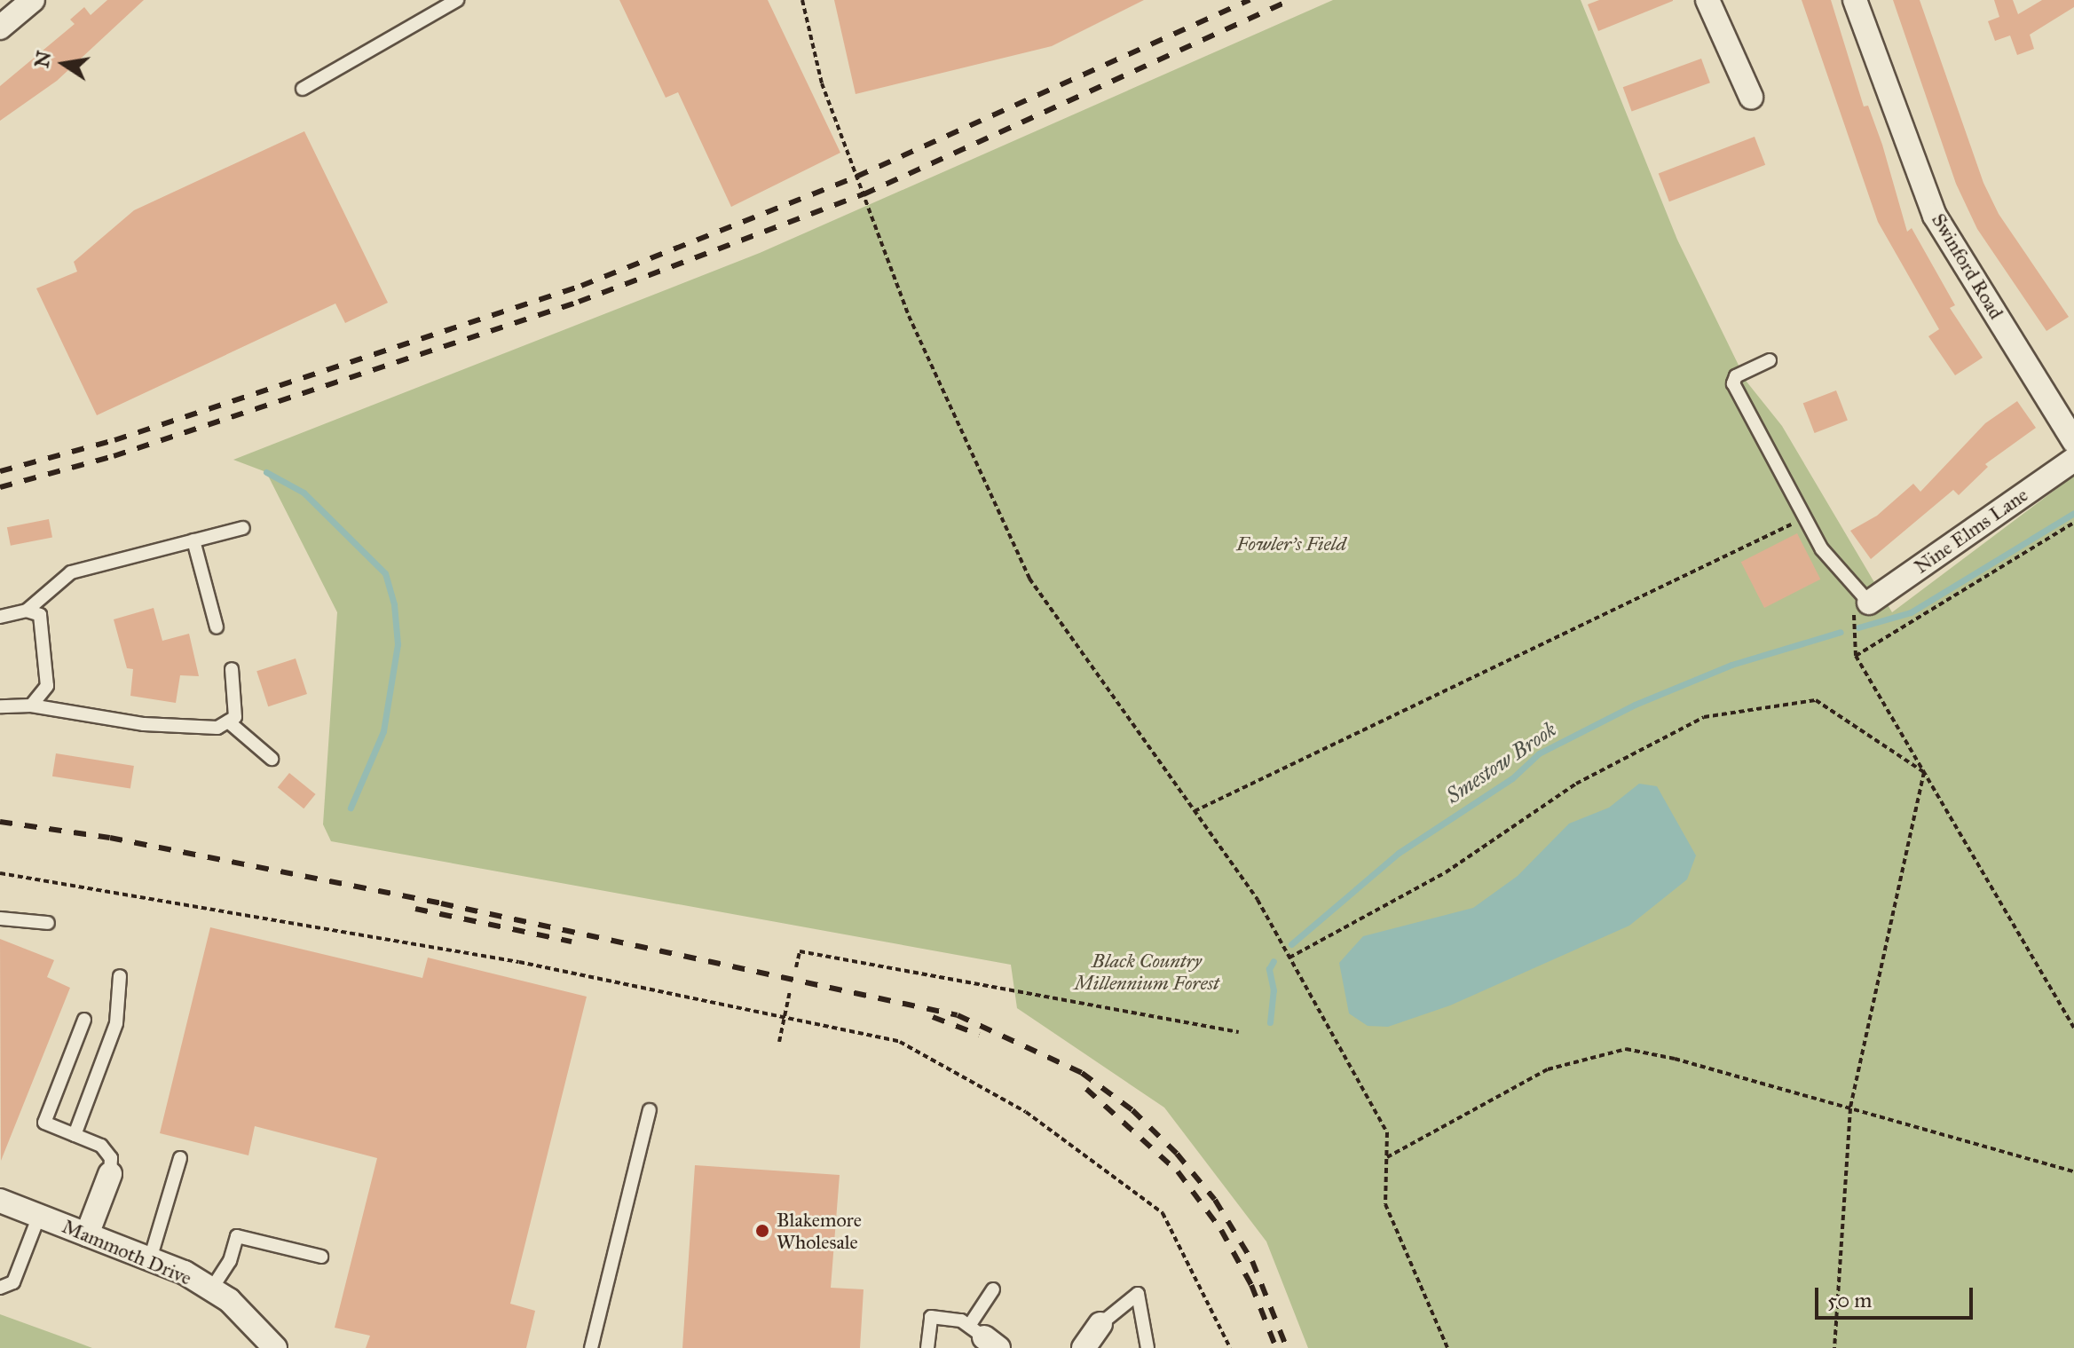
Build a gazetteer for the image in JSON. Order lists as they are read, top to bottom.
{
  "streets": {
    "street": ["Swinford Road", "Nine Elms Lane", "Mammoth Drive"]
  },
  "water": ["Smestow Brook"],
  "parks": ["Fowler's Field", "Black Country Millennium Forest"],
  "places": ["Blakemore Wholesale"],
  "scale_bar": "50 m",
  "north": "left"
}
